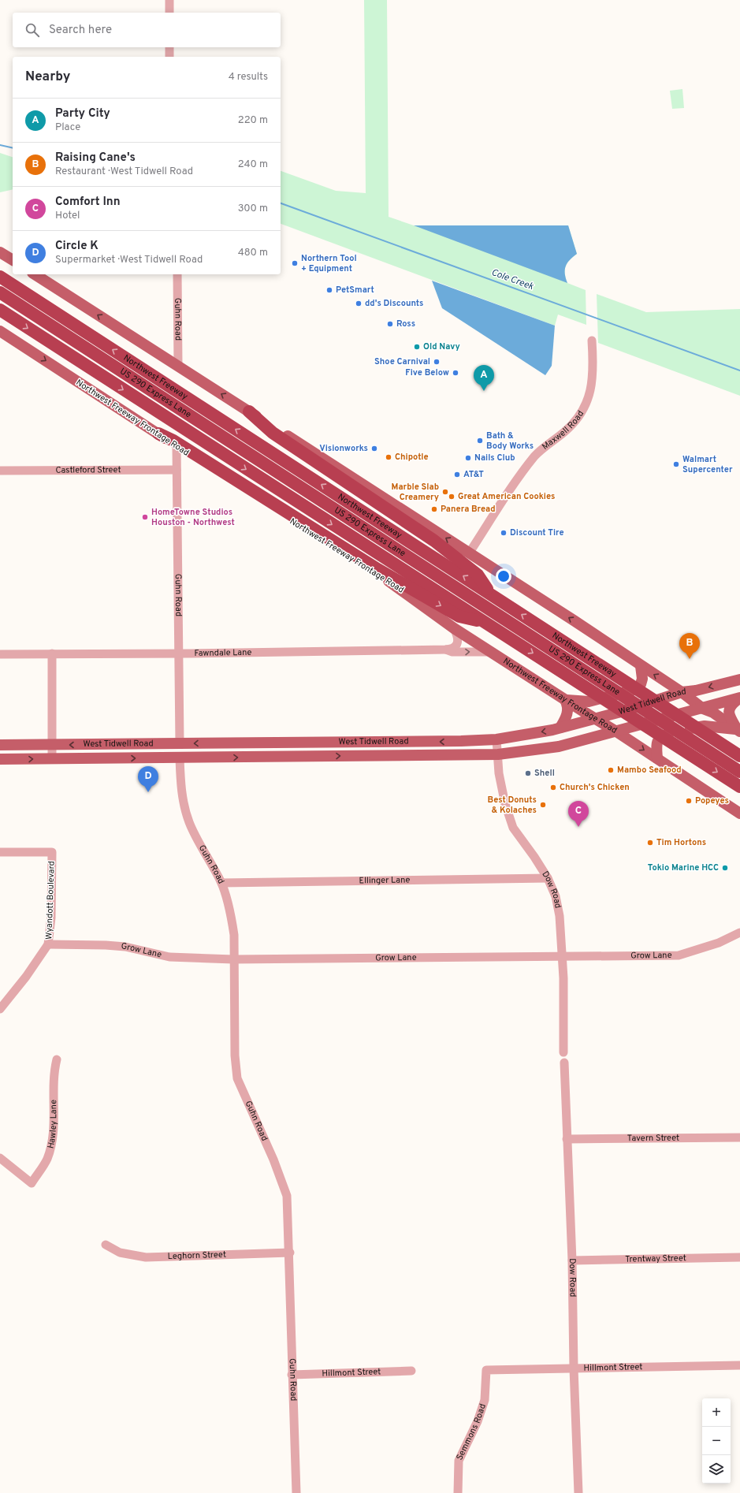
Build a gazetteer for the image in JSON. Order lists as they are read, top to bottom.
{
  "streets": {
    "highway": ["Northwest Freeway", "US 290 Express Lane"],
    "main road": ["Northwest Freeway Frontage Road", "West Tidwell Road"],
    "street": [
      "Guhn Road",
      "Maxwell Road",
      "Castleford Street",
      "Fawndale Lane",
      "Ellinger Lane",
      "Dow Road",
      "Wyandott Boulevard",
      "Grow Lane",
      "Hawley Lane",
      "Tavern Street",
      "Leghorn Street",
      "Trentway Street",
      "Hillmont Street",
      "Semmons Road"
    ]
  },
  "crossings": [
    ["Guhn Road", "Northwest Freeway Frontage Road"],
    ["Guhn Road", "Castleford Street"],
    ["Guhn Road", "Fawndale Lane"],
    ["Guhn Road", "West Tidwell Road"],
    ["Guhn Road", "Ellinger Lane"],
    ["Guhn Road", "Grow Lane"],
    ["Guhn Road", "Leghorn Street"],
    ["Guhn Road", "Hillmont Street"],
    ["Northwest Freeway Frontage Road", "Fawndale Lane"],
    ["Northwest Freeway Frontage Road", "West Tidwell Road"],
    ["West Tidwell Road", "Dow Road"],
    ["Ellinger Lane", "Dow Road"],
    ["Dow Road", "Grow Lane"],
    ["Dow Road", "Tavern Street"],
    ["Dow Road", "Trentway Street"],
    ["Dow Road", "Hillmont Street"],
    ["Wyandott Boulevard", "Grow Lane"],
    ["Hillmont Street", "Semmons Road"]
  ],
  "water": ["Cole Creek"],
  "places": [
    "Northern Tool + Equipment",
    "PetSmart",
    "dd's Discounts",
    "Ross",
    "Old Navy",
    "Shoe Carnival",
    "Five Below",
    "Bath & Body Works",
    "Visionworks",
    "Chipotle",
    "Nails Club",
    "Walmart Supercenter",
    "AT&T",
    "Marble Slab Creamery",
    "Great American Cookies",
    "Panera Bread",
    "HomeTowne Studios Houston - Northwest",
    "Discount Tire",
    "Mambo Seafood",
    "Shell",
    "Church's Chicken",
    "Popeyes",
    "Best Donuts & Kolaches",
    "Tim Hortons",
    "Tokio Marine HCC"
  ],
  "page": {
    "search": "Search here",
    "heading": ["Nearby", "4 results"],
    "list": [
      {
        "mark": "A",
        "name": "Party City",
        "note": "Place",
        "value": "220 m"
      },
      {
        "mark": "B",
        "name": "Raising Cane's",
        "note": "Restaurant · West Tidwell Road",
        "value": "240 m"
      },
      {
        "mark": "C",
        "name": "Comfort Inn",
        "note": "Hotel",
        "value": "300 m"
      },
      {
        "mark": "D",
        "name": "Circle K",
        "note": "Supermarket · West Tidwell Road",
        "value": "480 m"
      }
    ],
    "pins": [
      "A",
      "B",
      "D",
      "C"
    ],
    "map_buttons": ["+", "−"]
  }
}
